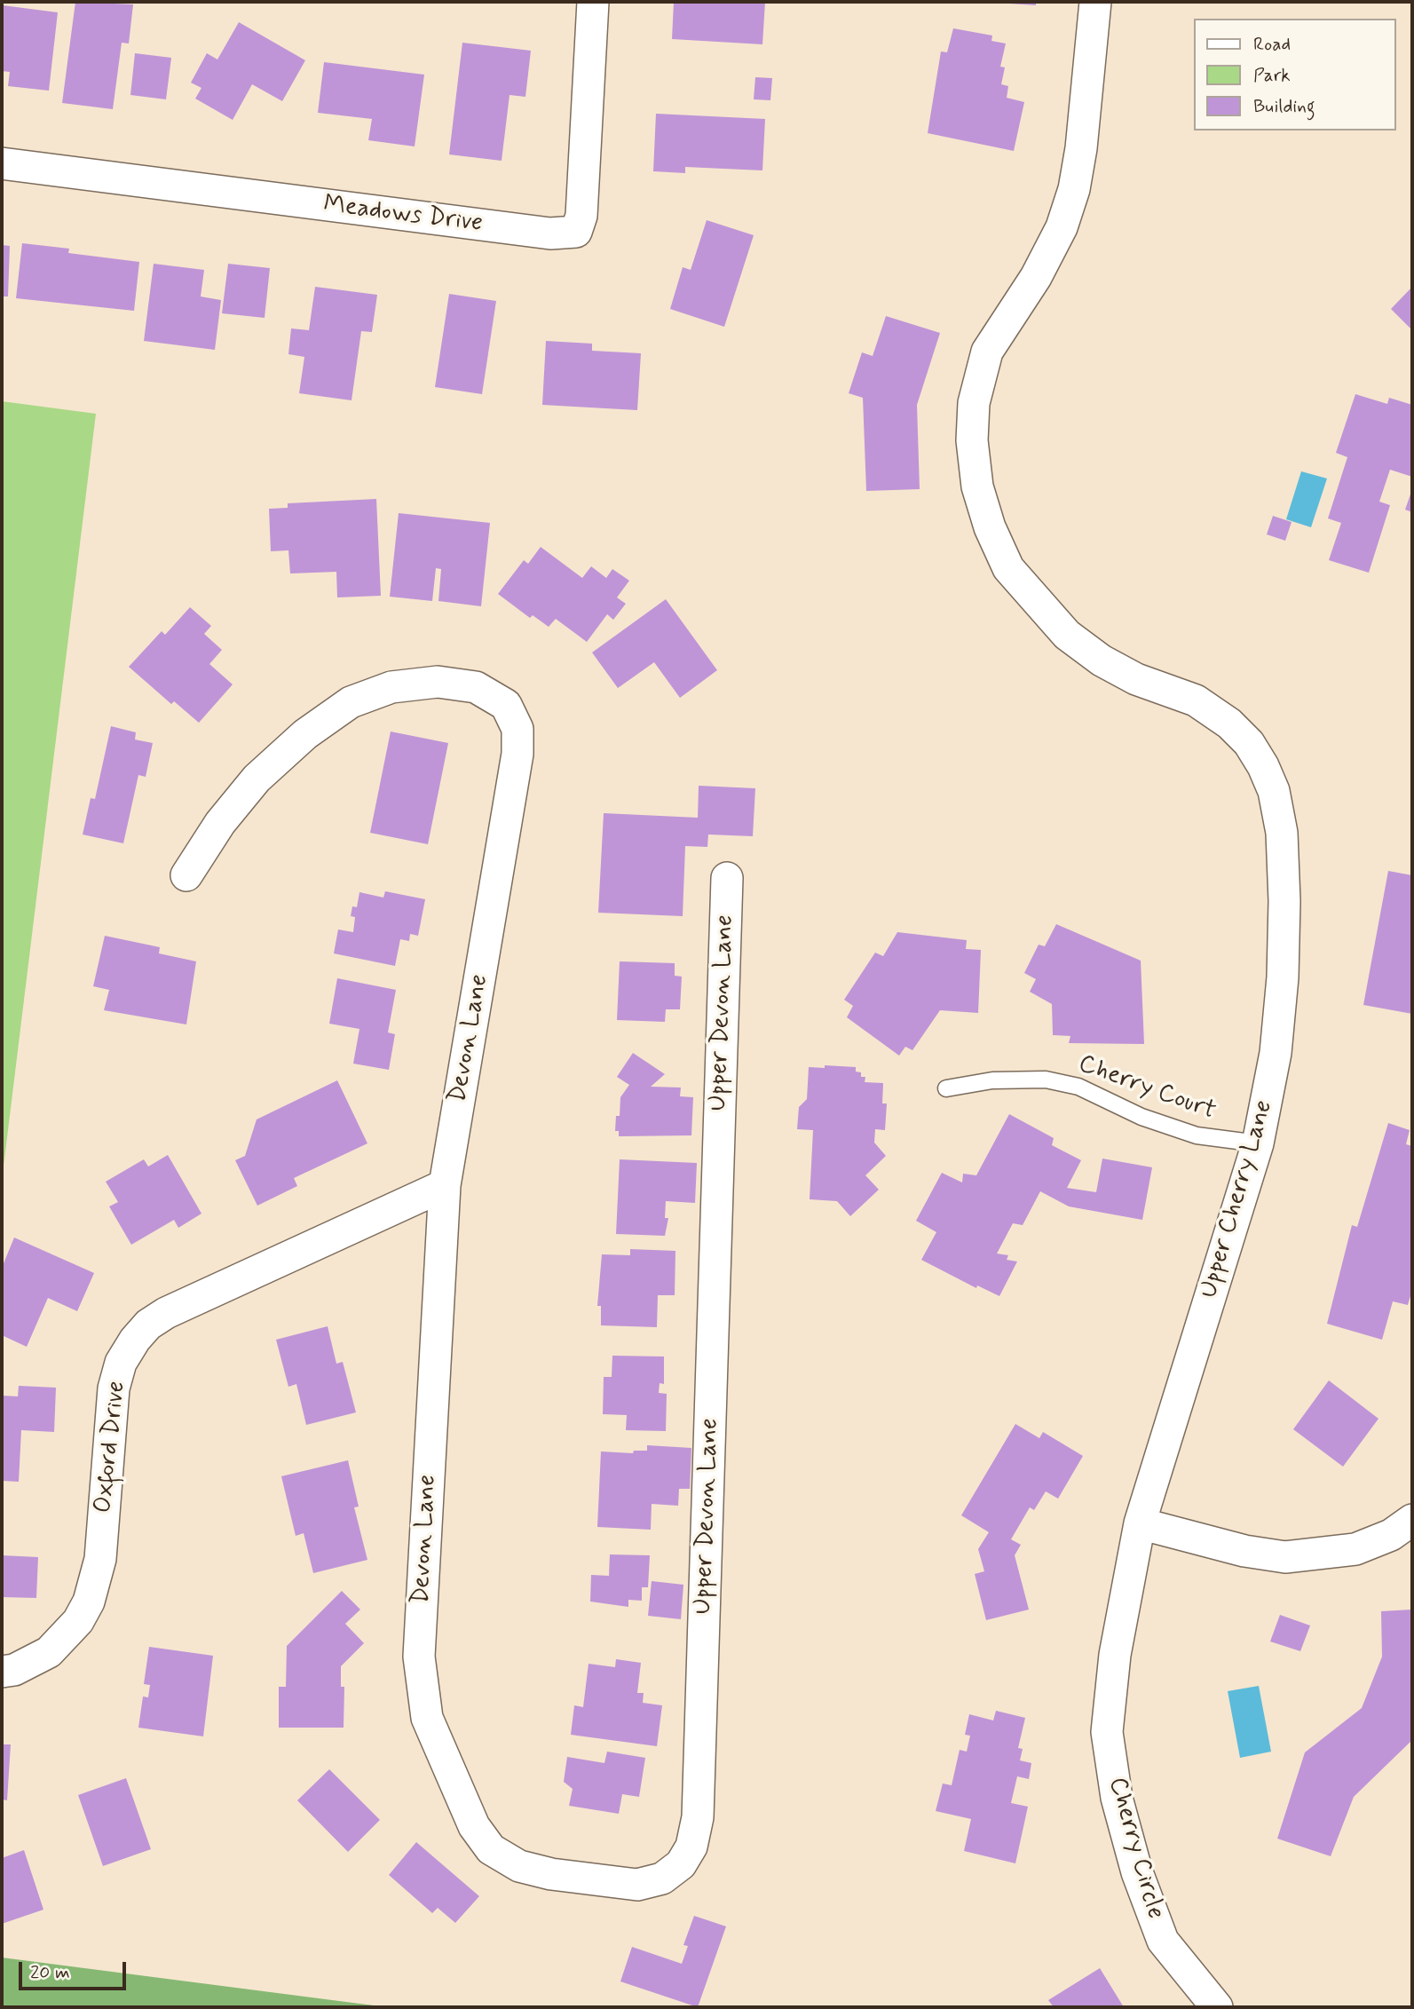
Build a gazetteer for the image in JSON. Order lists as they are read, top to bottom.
{
  "streets": {
    "street": [
      "Meadows Drive",
      "Upper Devon Lane",
      "Devon Lane",
      "Upper Cherry Lane",
      "Oxford Drive",
      "Cherry Circle"
    ],
    "lane": ["Cherry Court"]
  },
  "crossings": [
    ["Upper Devon Lane", "Devon Lane"],
    ["Devon Lane", "Oxford Drive"],
    ["Cherry Court", "Upper Cherry Lane"],
    ["Upper Cherry Lane", "Cherry Circle"]
  ],
  "legend": ["Road", "Park", "Building"],
  "scale_bar": "20 m"
}
